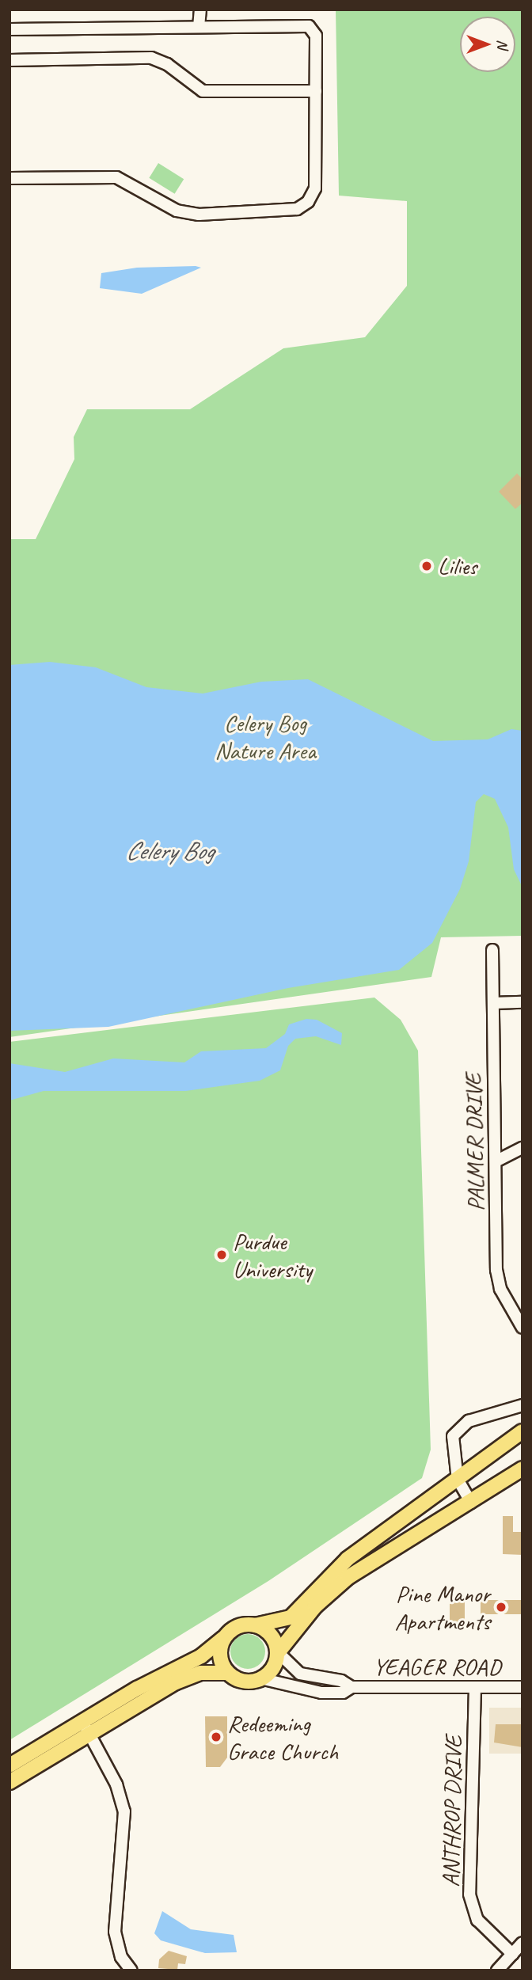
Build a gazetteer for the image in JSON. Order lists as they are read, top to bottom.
{
  "streets": {
    "street": ["PALMER DRIVE", "YEAGER ROAD", "ANTHROP DRIVE"]
  },
  "crossings": [
    ["YEAGER ROAD", "ANTHROP DRIVE"]
  ],
  "water": ["Celery Bog"],
  "parks": ["Celery Bog Nature Area"],
  "places": [
    "Lilies",
    "Purdue University",
    "Pine Manor Apartments",
    "Redeeming Grace Church"
  ],
  "north": "right"
}
